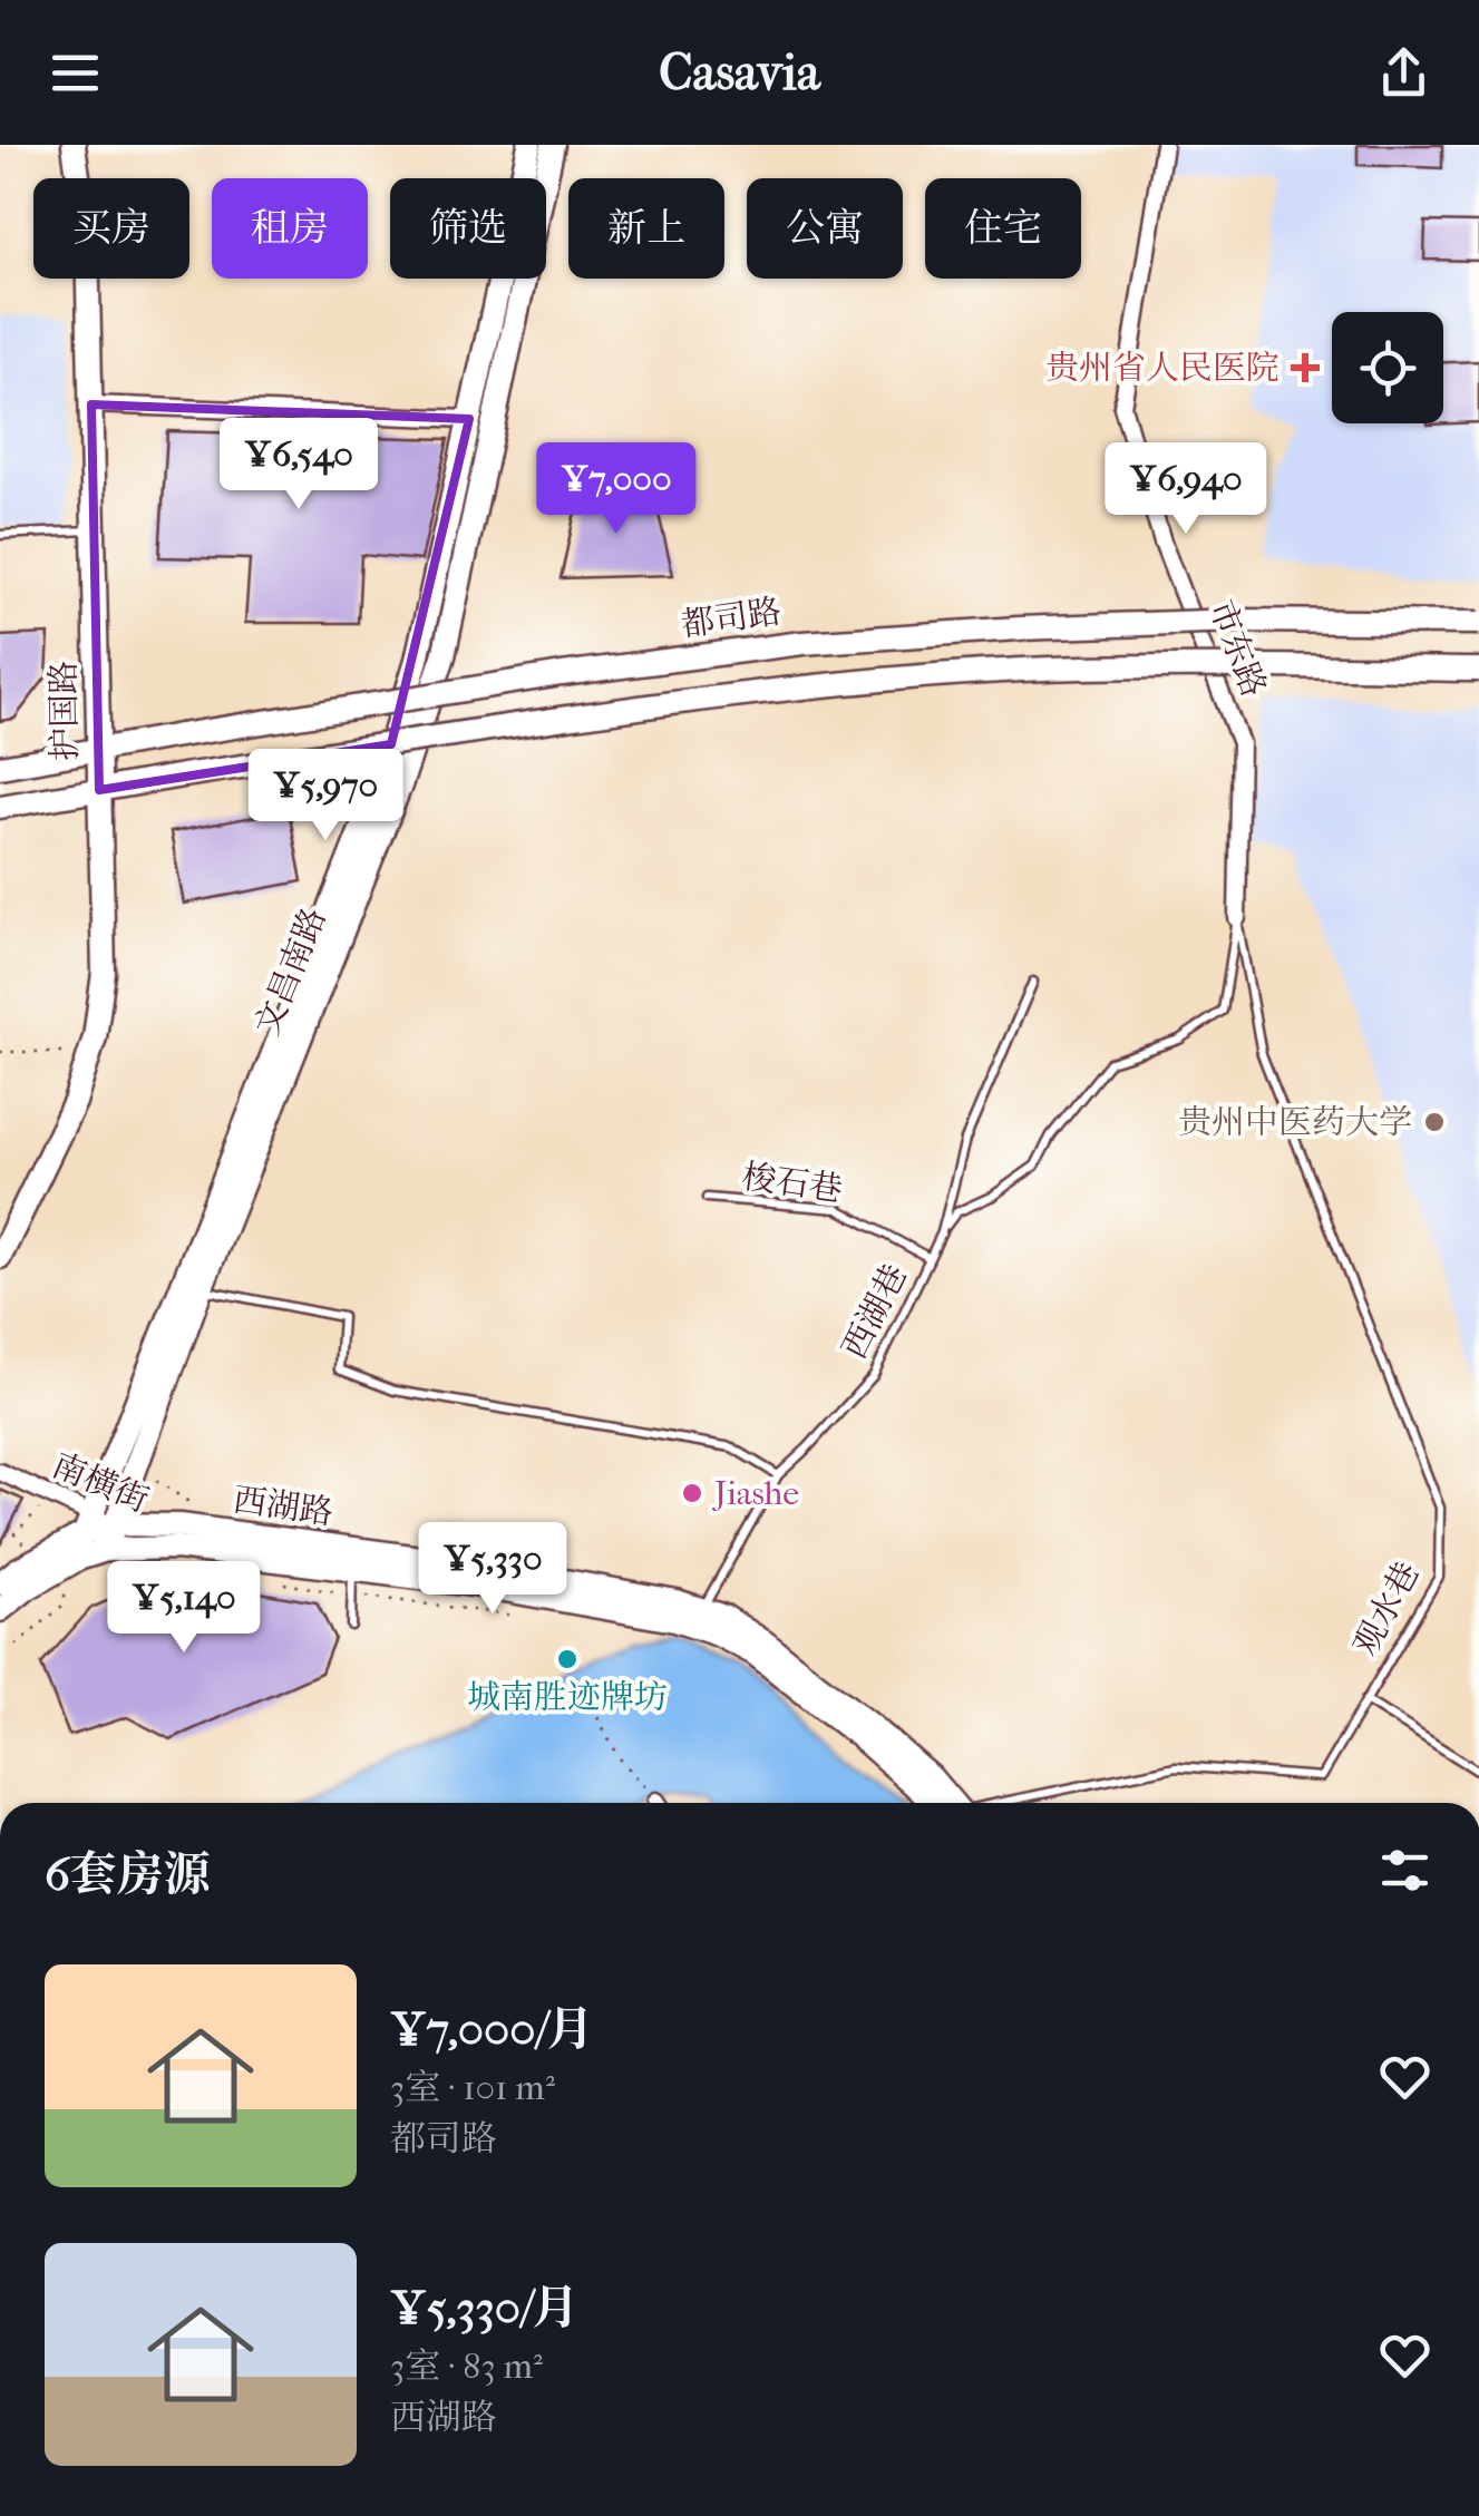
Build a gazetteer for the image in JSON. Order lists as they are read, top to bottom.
{
  "streets": {
    "main road": [
      "都司路",
      "护国路",
      "文昌南路",
      "西湖路"
    ],
    "street": ["市东路", "南横街"],
    "lane": ["梭石巷", "西湖巷", "观水巷"]
  },
  "crossings": [
    ["都司路", "护国路"],
    ["市东路", "观水巷"],
    ["文昌南路", "南横街"],
    ["文昌南路", "西湖路"],
    ["梭石巷", "西湖巷"],
    ["西湖巷", "西湖路"],
    ["南横街", "西湖路"]
  ],
  "places": {
    "health": ["贵州省人民医院"],
    "other": ["贵州中医药大学", "Jiashe", "城南胜迹牌坊"]
  },
  "page": {
    "header": "Casavia",
    "chip": [
      "买房",
      "租房",
      "筛选",
      "新上",
      "公寓",
      "住宅"
    ],
    "price": [
      "¥6,540",
      "¥7,000",
      "¥6,940",
      "¥5,970",
      "¥5,330",
      "¥5,140"
    ],
    "heading": "6套房源",
    "list": [
      {
        "name": "¥7,000/月",
        "note": "3室 · 101 m² · 都司路"
      },
      {
        "name": "¥5,330/月",
        "note": "3室 · 83 m² · 西湖路"
      }
    ]
  }
}
